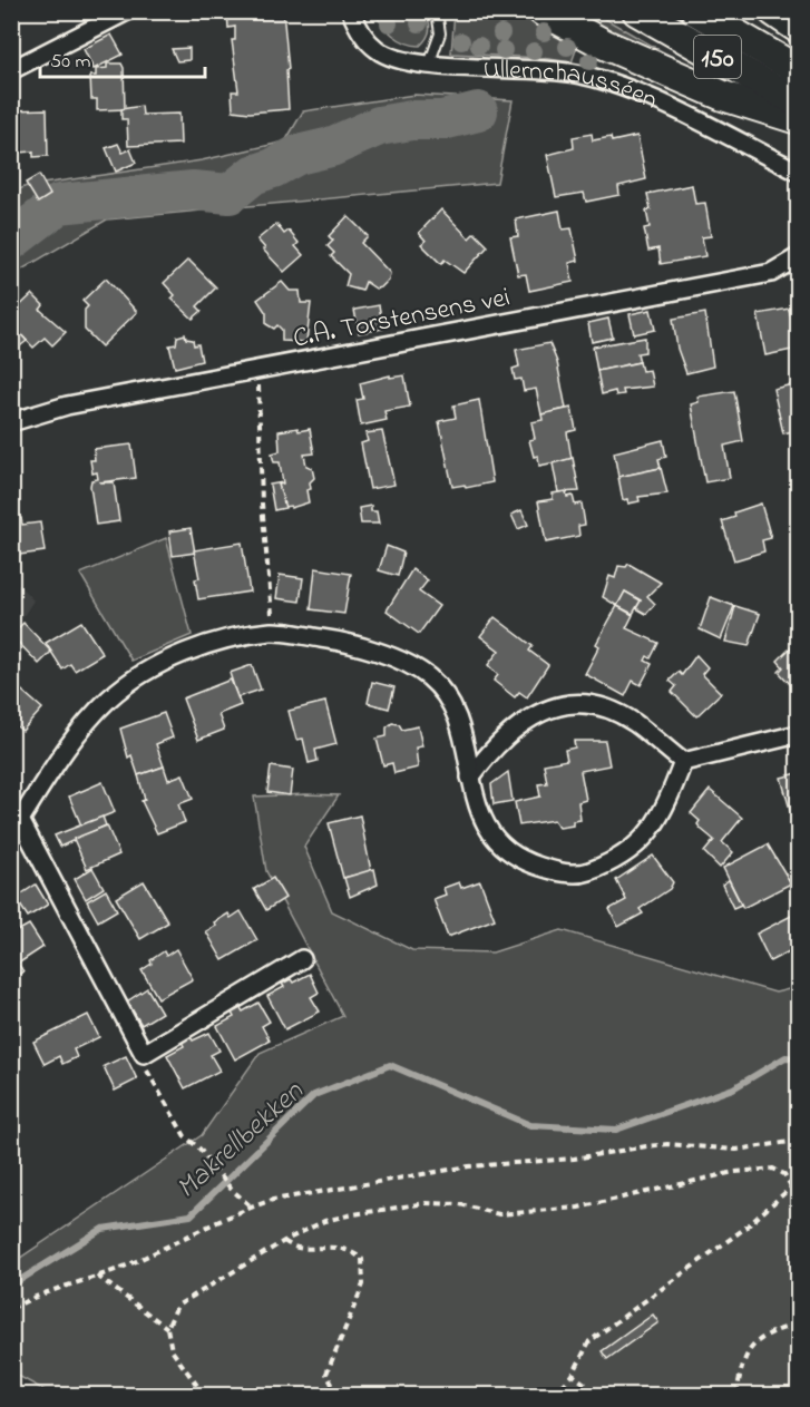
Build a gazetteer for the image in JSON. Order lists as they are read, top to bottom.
{
  "streets": {
    "highway": ["150"],
    "street": ["Ullernchausséen", "C.A. Torstensens vei"]
  },
  "water": ["Makrellbekken"],
  "scale_bar": "50 m"
}
